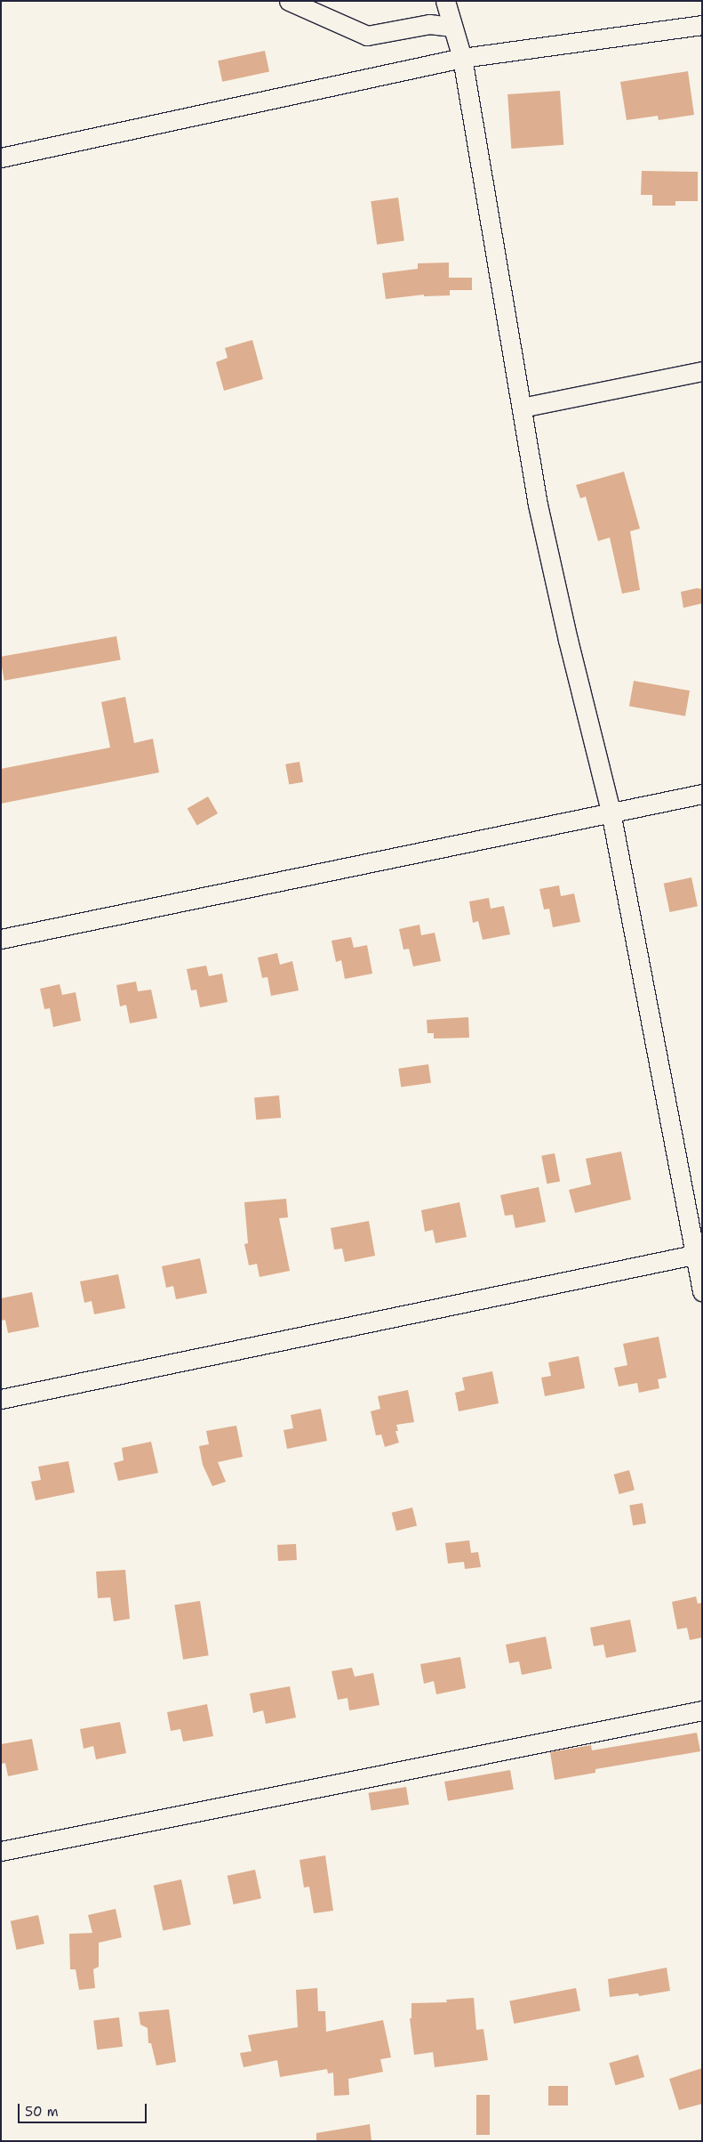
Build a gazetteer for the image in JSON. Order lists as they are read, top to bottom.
{
  "scale_bar": "50 m"
}
